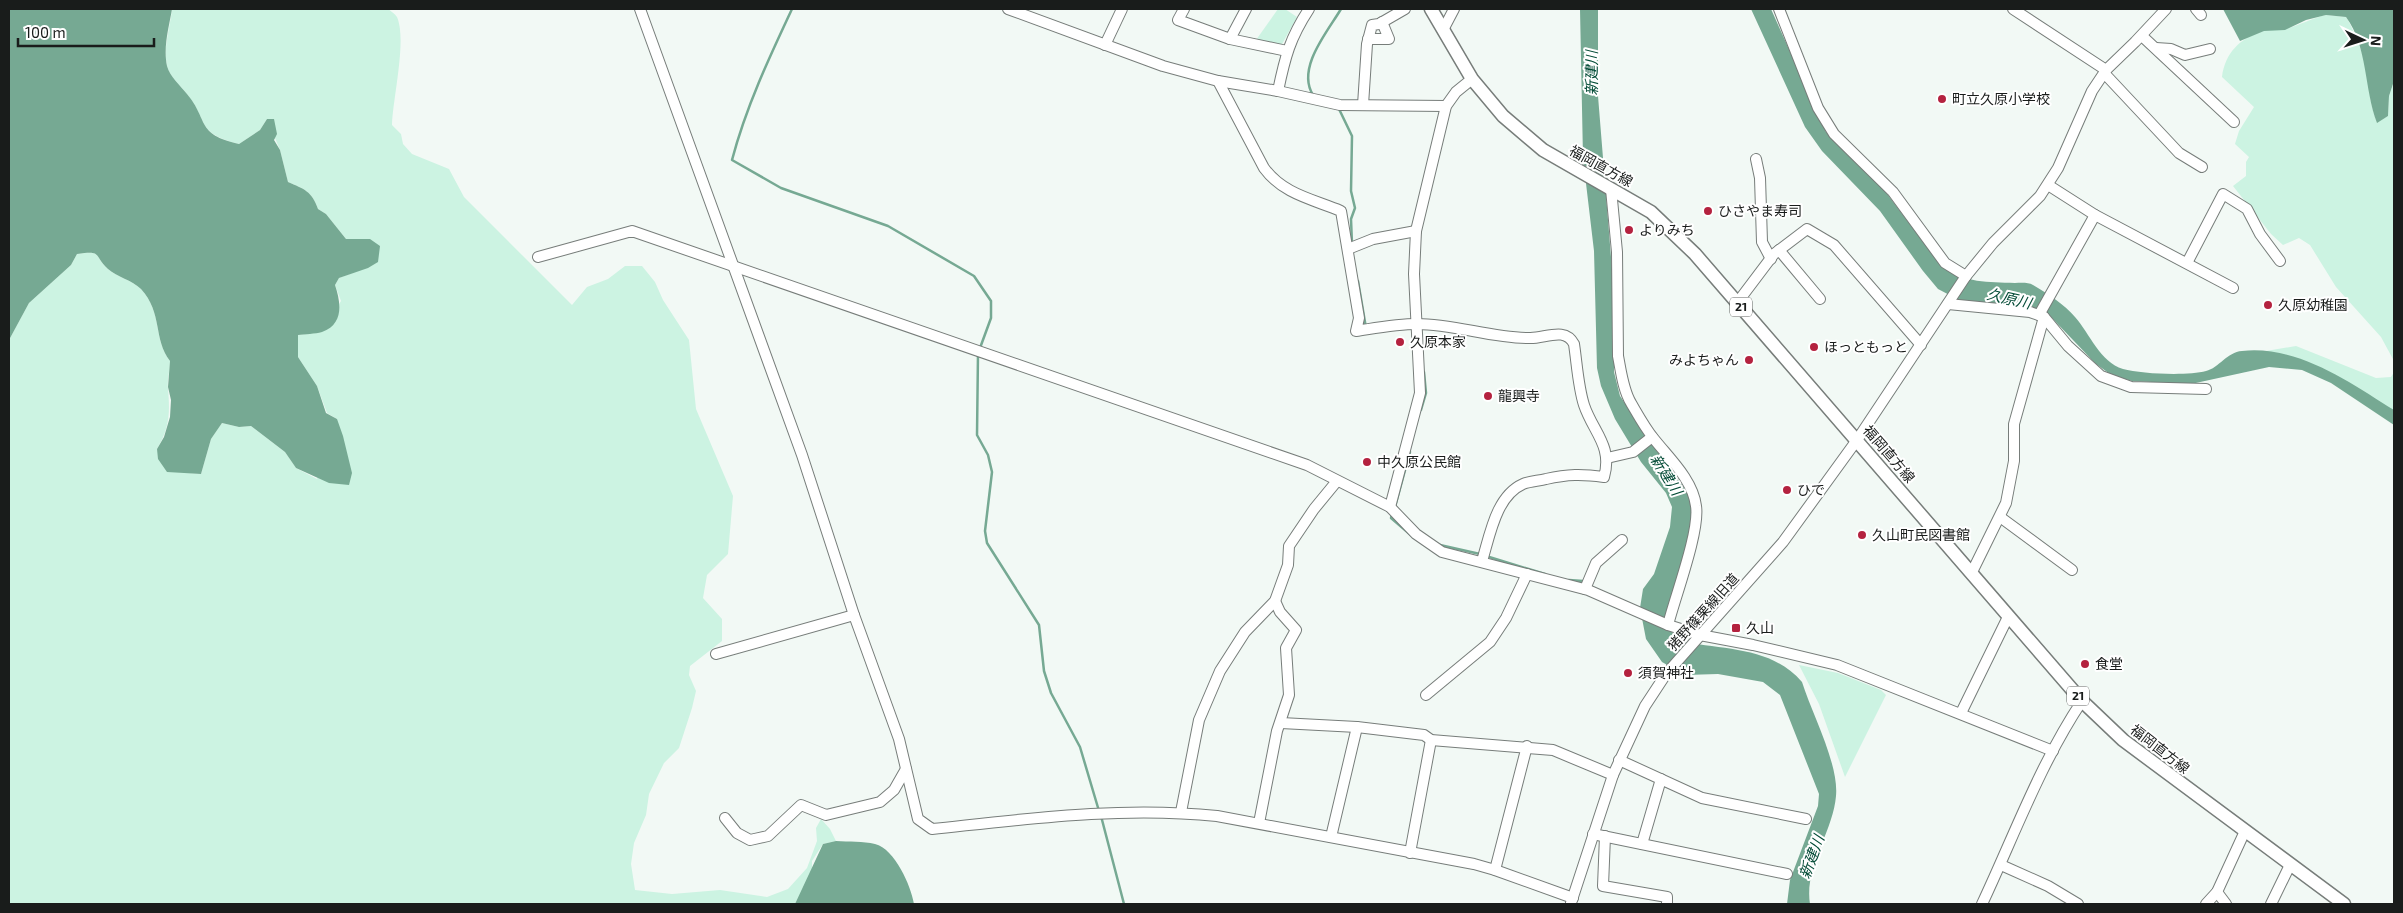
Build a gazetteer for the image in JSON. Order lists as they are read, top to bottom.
{
  "streets": {
    "main road": ["福岡直方線", "21"],
    "street": ["猪野篠栗線旧道"]
  },
  "crossings": [
    ["福岡直方線", "猪野篠栗線旧道"]
  ],
  "water": ["新建川", "久原川"],
  "places": {
    "other": [
      "町立久原小学校",
      "ひさやま寿司",
      "よりみち",
      "久原幼稚園",
      "久原本家",
      "ほっともっと",
      "みよちゃん",
      "龍興寺",
      "中久原公民館",
      "ひで",
      "久山町民図書館",
      "食堂",
      "須賀神社"
    ],
    "transit": ["久山"]
  },
  "scale_bar": "100 m",
  "north": "right"
}
